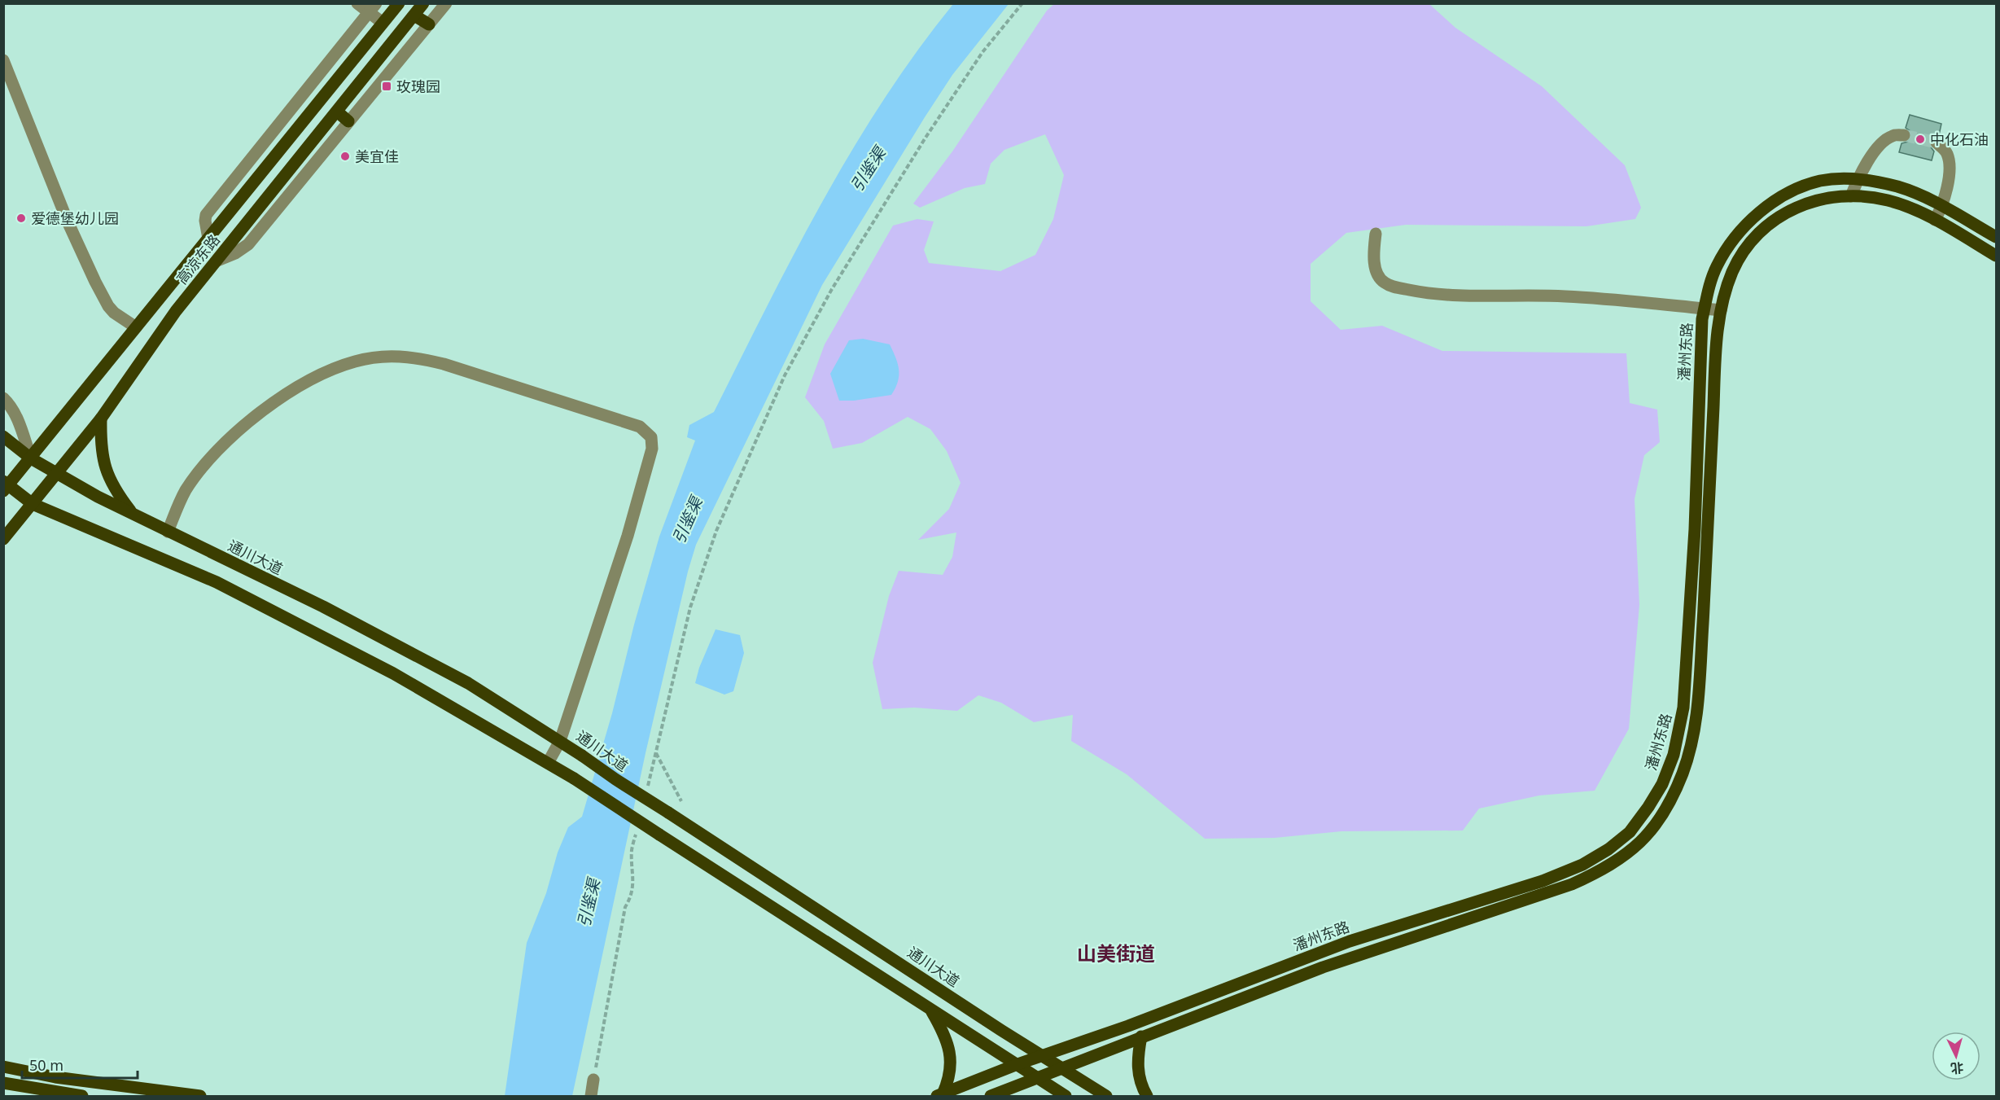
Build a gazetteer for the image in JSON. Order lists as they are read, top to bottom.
{
  "streets": {
    "main road": ["高凉东路", "潘州东路", "通川大道"]
  },
  "crossings": [
    ["高凉东路", "通川大道"],
    ["潘州东路", "通川大道"]
  ],
  "districts": ["山美街道"],
  "water": ["引鉴渠"],
  "places": {
    "transit": ["玫瑰园"],
    "other": ["中化石油", "美宜佳", "爱德堡幼儿园"]
  },
  "scale_bar": "50 m",
  "north": "bottom"
}
